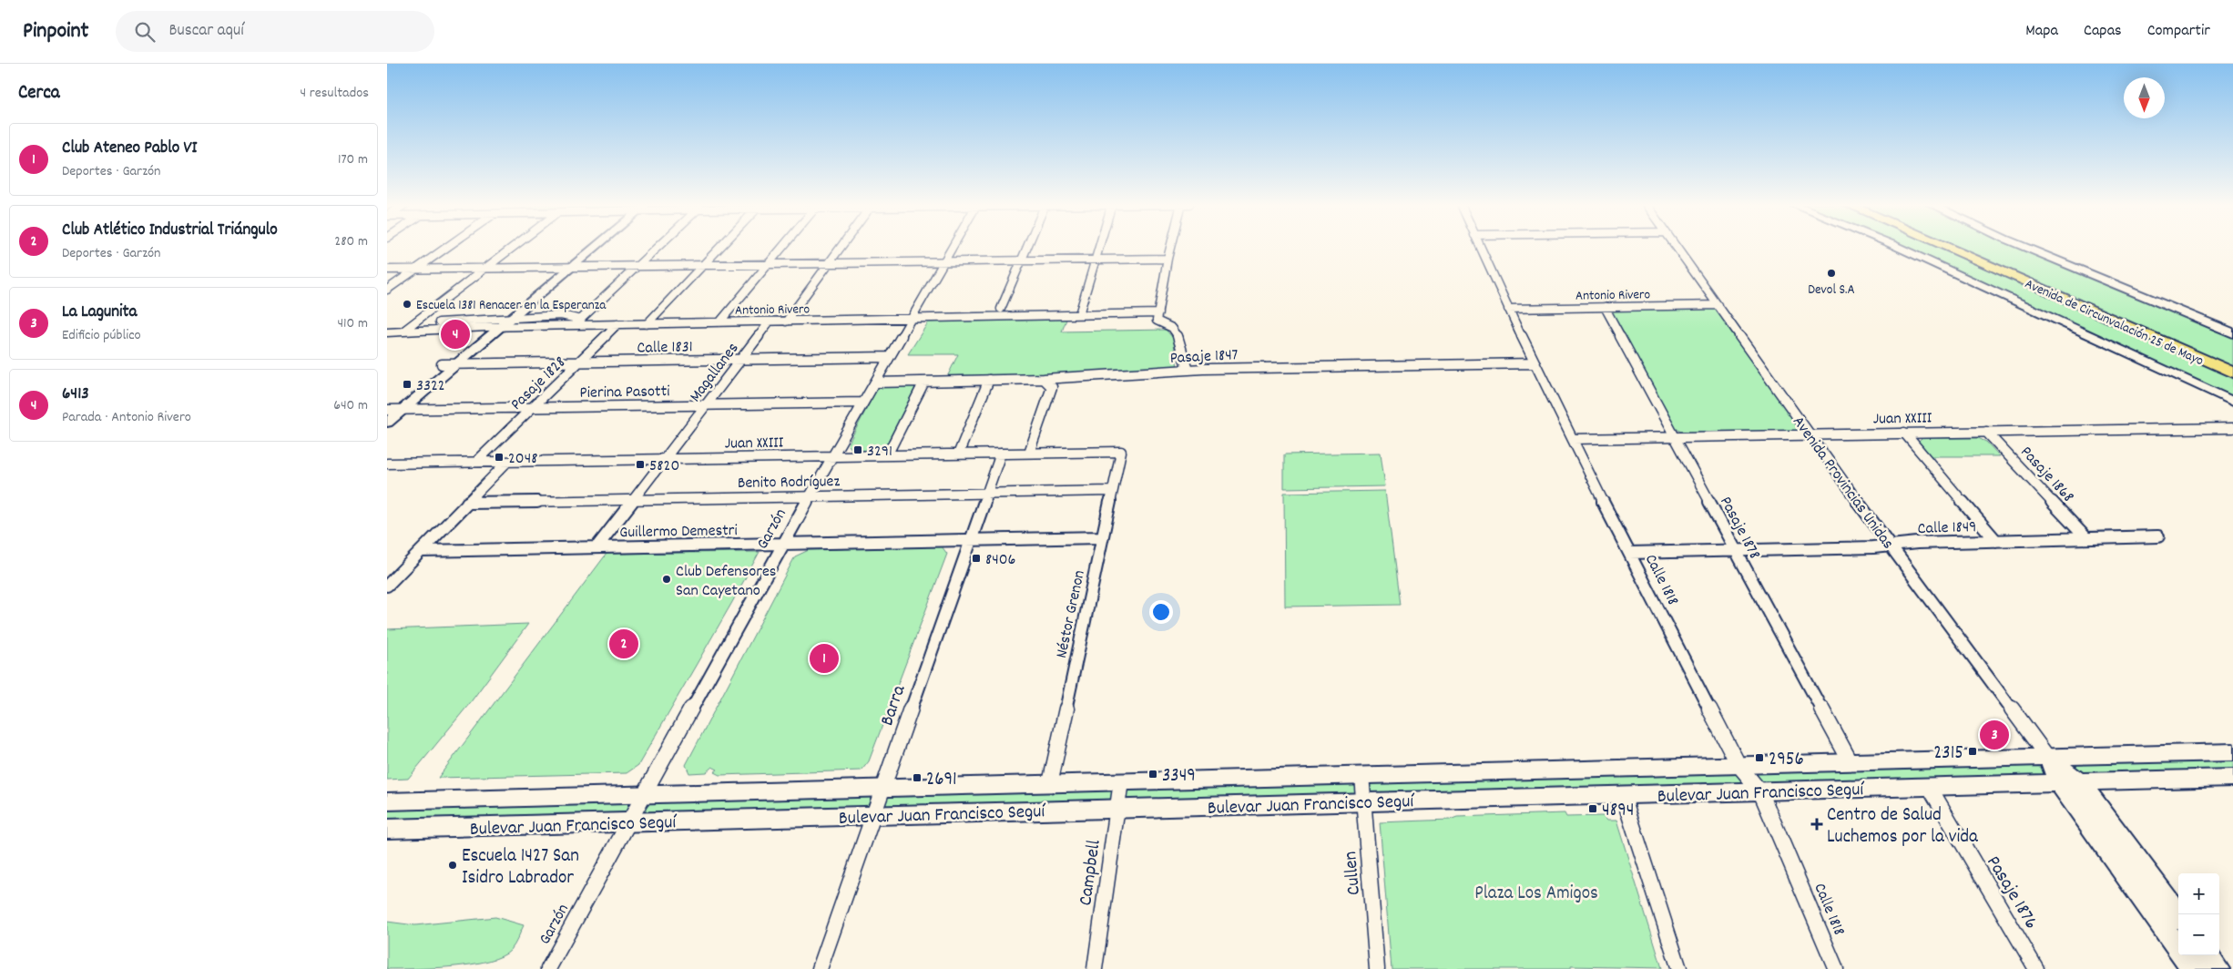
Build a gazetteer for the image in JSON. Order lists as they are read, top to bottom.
{
  "streets": {
    "highway": ["Avenida de Circunvalación 25 de Mayo"],
    "main road": ["Avenida Provincias Unidas", "Bulevar Juan Francisco Seguí"],
    "street": [
      "Antonio Rivero",
      "Calle 1831",
      "Pasaje 1847",
      "Magallanes",
      "Pasaje 1828",
      "Pierina Pasotti",
      "Juan XXIII",
      "Pasaje 1868",
      "Benito Rodríguez",
      "Calle 1849",
      "Pasaje 1878",
      "Garzón",
      "Guillermo Demestri",
      "Calle 1818",
      "Néstor Grenon",
      "Barra",
      "Campbell",
      "Cullen",
      "Pasaje 1876"
    ]
  },
  "crossings": [
    ["Antonio Rivero", "Magallanes"],
    ["Antonio Rivero", "Pasaje 1828"],
    ["Antonio Rivero", "Avenida Provincias Unidas"],
    ["Antonio Rivero", "Pasaje 1878"],
    ["Antonio Rivero", "Garzón"],
    ["Antonio Rivero", "Calle 1818"],
    ["Calle 1831", "Magallanes"],
    ["Calle 1831", "Pasaje 1828"],
    ["Calle 1831", "Garzón"],
    ["Pasaje 1847", "Garzón"],
    ["Pasaje 1847", "Calle 1818"],
    ["Magallanes", "Pierina Pasotti"],
    ["Magallanes", "Juan XXIII"],
    ["Magallanes", "Benito Rodríguez"],
    ["Magallanes", "Guillermo Demestri"],
    ["Pasaje 1828", "Pierina Pasotti"],
    ["Pasaje 1828", "Juan XXIII"],
    ["Pierina Pasotti", "Garzón"],
    ["Juan XXIII", "Pasaje 1868"],
    ["Juan XXIII", "Avenida Provincias Unidas"],
    ["Juan XXIII", "Pasaje 1878"],
    ["Juan XXIII", "Garzón"],
    ["Juan XXIII", "Calle 1818"],
    ["Juan XXIII", "Néstor Grenon"],
    ["Juan XXIII", "Barra"],
    ["Pasaje 1868", "Calle 1849"],
    ["Benito Rodríguez", "Garzón"],
    ["Benito Rodríguez", "Néstor Grenon"],
    ["Benito Rodríguez", "Barra"],
    ["Avenida Provincias Unidas", "Calle 1849"],
    ["Avenida Provincias Unidas", "Bulevar Juan Francisco Seguí"],
    ["Calle 1849", "Pasaje 1878"],
    ["Calle 1849", "Calle 1818"],
    ["Pasaje 1878", "Bulevar Juan Francisco Seguí"],
    ["Garzón", "Guillermo Demestri"],
    ["Garzón", "Bulevar Juan Francisco Seguí"],
    ["Guillermo Demestri", "Néstor Grenon"],
    ["Guillermo Demestri", "Barra"],
    ["Calle 1818", "Bulevar Juan Francisco Seguí"],
    ["Néstor Grenon", "Bulevar Juan Francisco Seguí"],
    ["Barra", "Bulevar Juan Francisco Seguí"],
    ["Bulevar Juan Francisco Seguí", "Campbell"],
    ["Bulevar Juan Francisco Seguí", "Cullen"],
    ["Bulevar Juan Francisco Seguí", "Pasaje 1876"]
  ],
  "parks": ["Plaza Los Amigos"],
  "places": {
    "other": [
      "Devol S.A",
      "Escuela 1381 Renacer en la Esperanza",
      "Club Defensores San Cayetano",
      "Escuela 1427 San Isidro Labrador"
    ],
    "transit": [
      "3322",
      "3291",
      "2048",
      "5820",
      "8406",
      "2315",
      "2956",
      "3349",
      "2691",
      "4894"
    ],
    "health": ["Centro de Salud Luchemos por la vida"]
  },
  "north": "bottom",
  "page": {
    "header": "Pinpoint",
    "search": "Buscar aquí",
    "nav": ["Mapa", "Capas", "Compartir"],
    "heading": ["Cerca", "4 resultados"],
    "list": [
      {
        "mark": "1",
        "name": "Club Ateneo Pablo VI",
        "note": "Deportes · Garzón",
        "value": "170 m"
      },
      {
        "mark": "2",
        "name": "Club Atlético Industrial Triángulo",
        "note": "Deportes · Garzón",
        "value": "280 m"
      },
      {
        "mark": "3",
        "name": "La Lagunita",
        "note": "Edificio público",
        "value": "410 m"
      },
      {
        "mark": "4",
        "name": "6413",
        "note": "Parada · Antonio Rivero",
        "value": "640 m"
      }
    ],
    "pins": [
      "4",
      "2",
      "1",
      "3"
    ],
    "map_buttons": ["+", "−"]
  }
}
